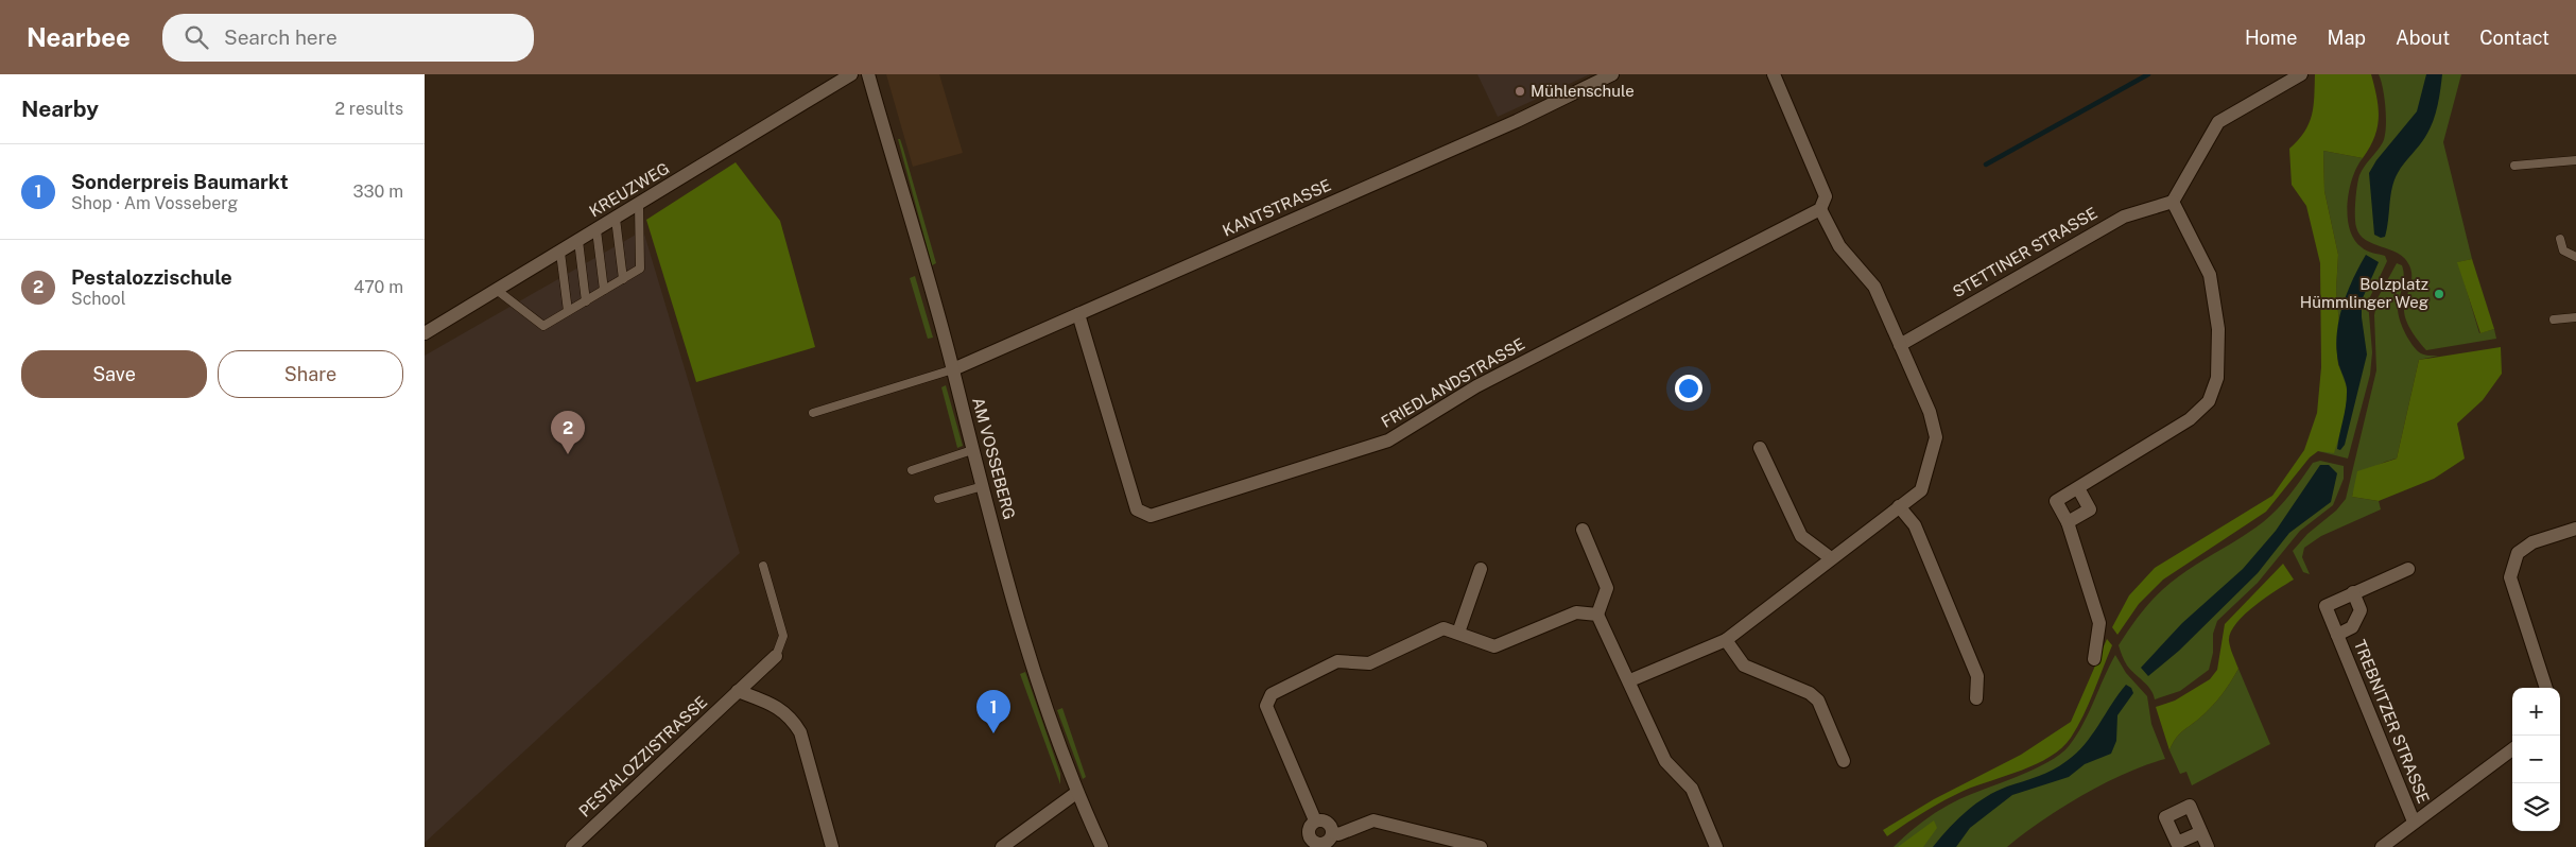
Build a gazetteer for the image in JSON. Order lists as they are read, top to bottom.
{
  "streets": {
    "street": [
      "KREUZWEG",
      "KANTSTRASSE",
      "STETTINER STRASSE",
      "FRIEDLANDSTRASSE",
      "AM VOSSEBERG",
      "TREBNITZER STRASSE",
      "PESTALOZZISTRASSE"
    ]
  },
  "crossings": [
    ["KANTSTRASSE", "FRIEDLANDSTRASSE"],
    ["KANTSTRASSE", "AM VOSSEBERG"]
  ],
  "places": ["Mühlenschule", "Bolzplatz Hümmlinger Weg"],
  "page": {
    "header": "Nearbee",
    "search": "Search here",
    "nav": [
      "Home",
      "Map",
      "About",
      "Contact"
    ],
    "heading": ["Nearby", "2 results"],
    "list": [
      {
        "mark": "1",
        "name": "Sonderpreis Baumarkt",
        "note": "Shop · Am Vosseberg",
        "value": "330 m"
      },
      {
        "mark": "2",
        "name": "Pestalozzischule",
        "note": "School",
        "value": "470 m"
      }
    ],
    "buttons": ["Save", "Share"],
    "pins": ["2", "1"],
    "map_buttons": ["+", "−"]
  }
}
